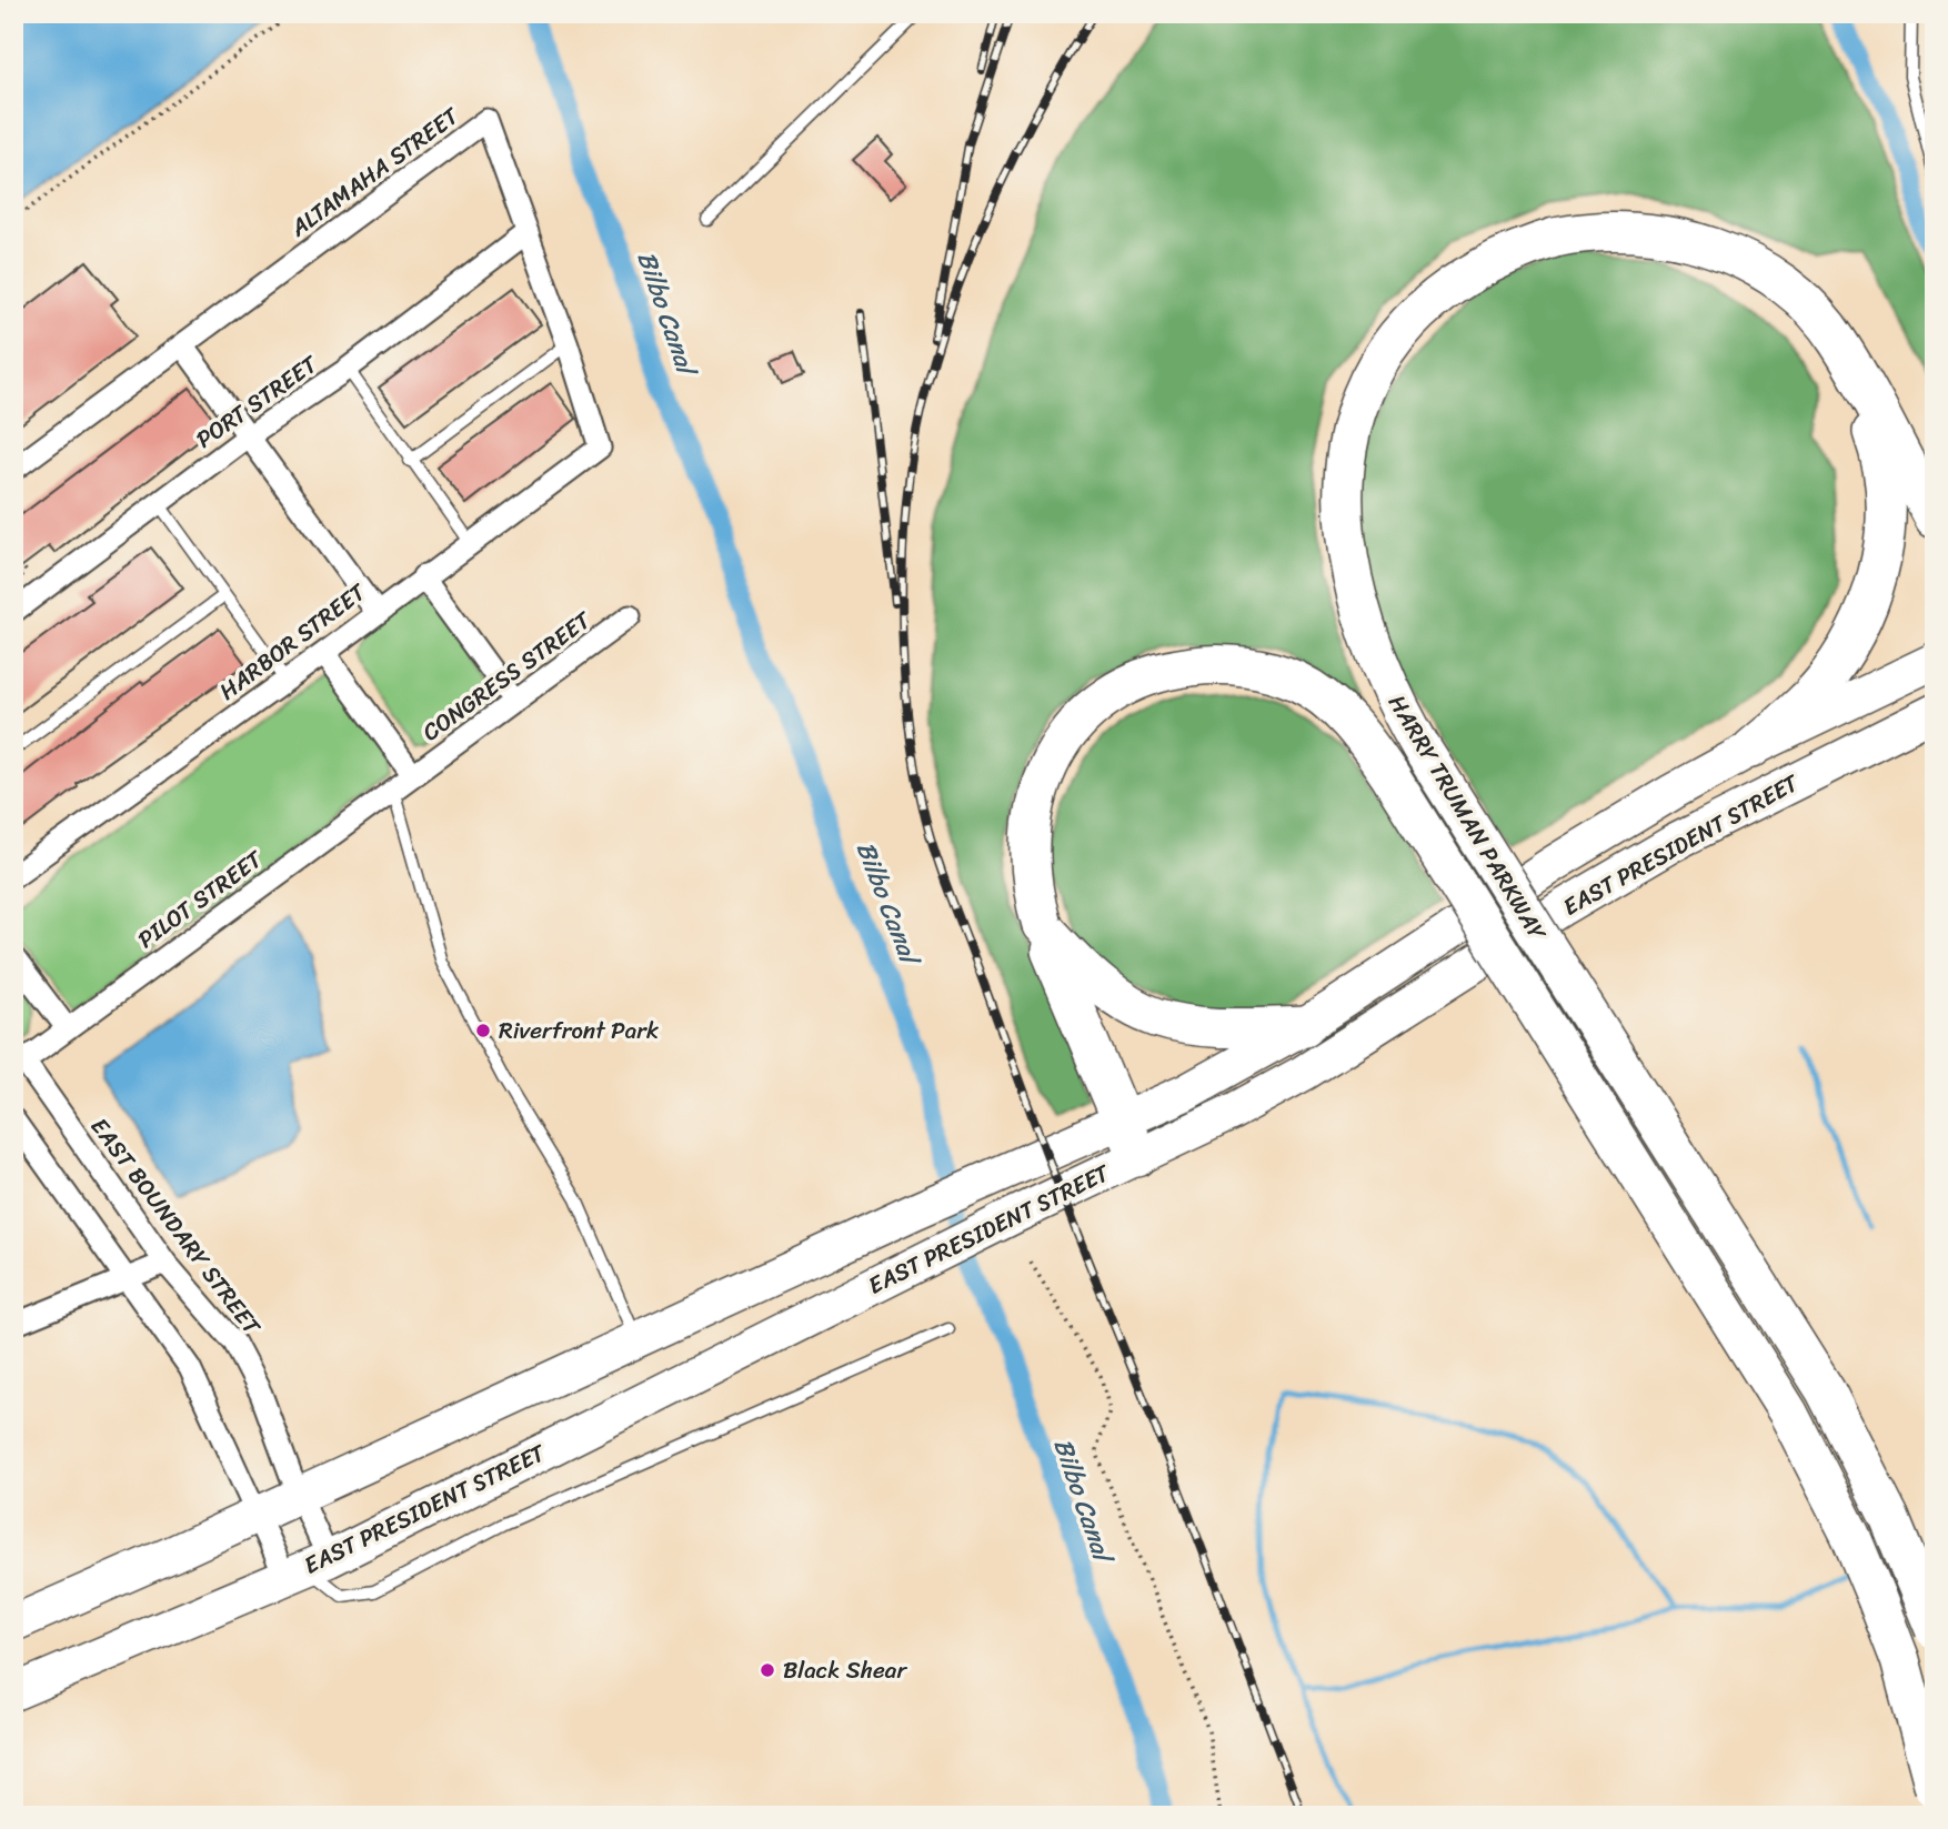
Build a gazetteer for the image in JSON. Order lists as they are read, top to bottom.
{
  "streets": {
    "highway": ["HARRY TRUMAN PARKWAY"],
    "main road": ["EAST PRESIDENT STREET"],
    "street": [
      "ALTAMAHA STREET",
      "PORT STREET",
      "HARBOR STREET",
      "CONGRESS STREET",
      "PILOT STREET",
      "EAST BOUNDARY STREET"
    ]
  },
  "crossings": [
    ["ALTAMAHA STREET", "PORT STREET"],
    ["ALTAMAHA STREET", "HARBOR STREET"],
    ["CONGRESS STREET", "PILOT STREET"],
    ["HARRY TRUMAN PARKWAY", "EAST PRESIDENT STREET"],
    ["EAST PRESIDENT STREET", "EAST BOUNDARY STREET"],
    ["PILOT STREET", "EAST BOUNDARY STREET"]
  ],
  "water": ["Bilbo Canal"],
  "places": ["Riverfront Park", "Black Shear"]
}
